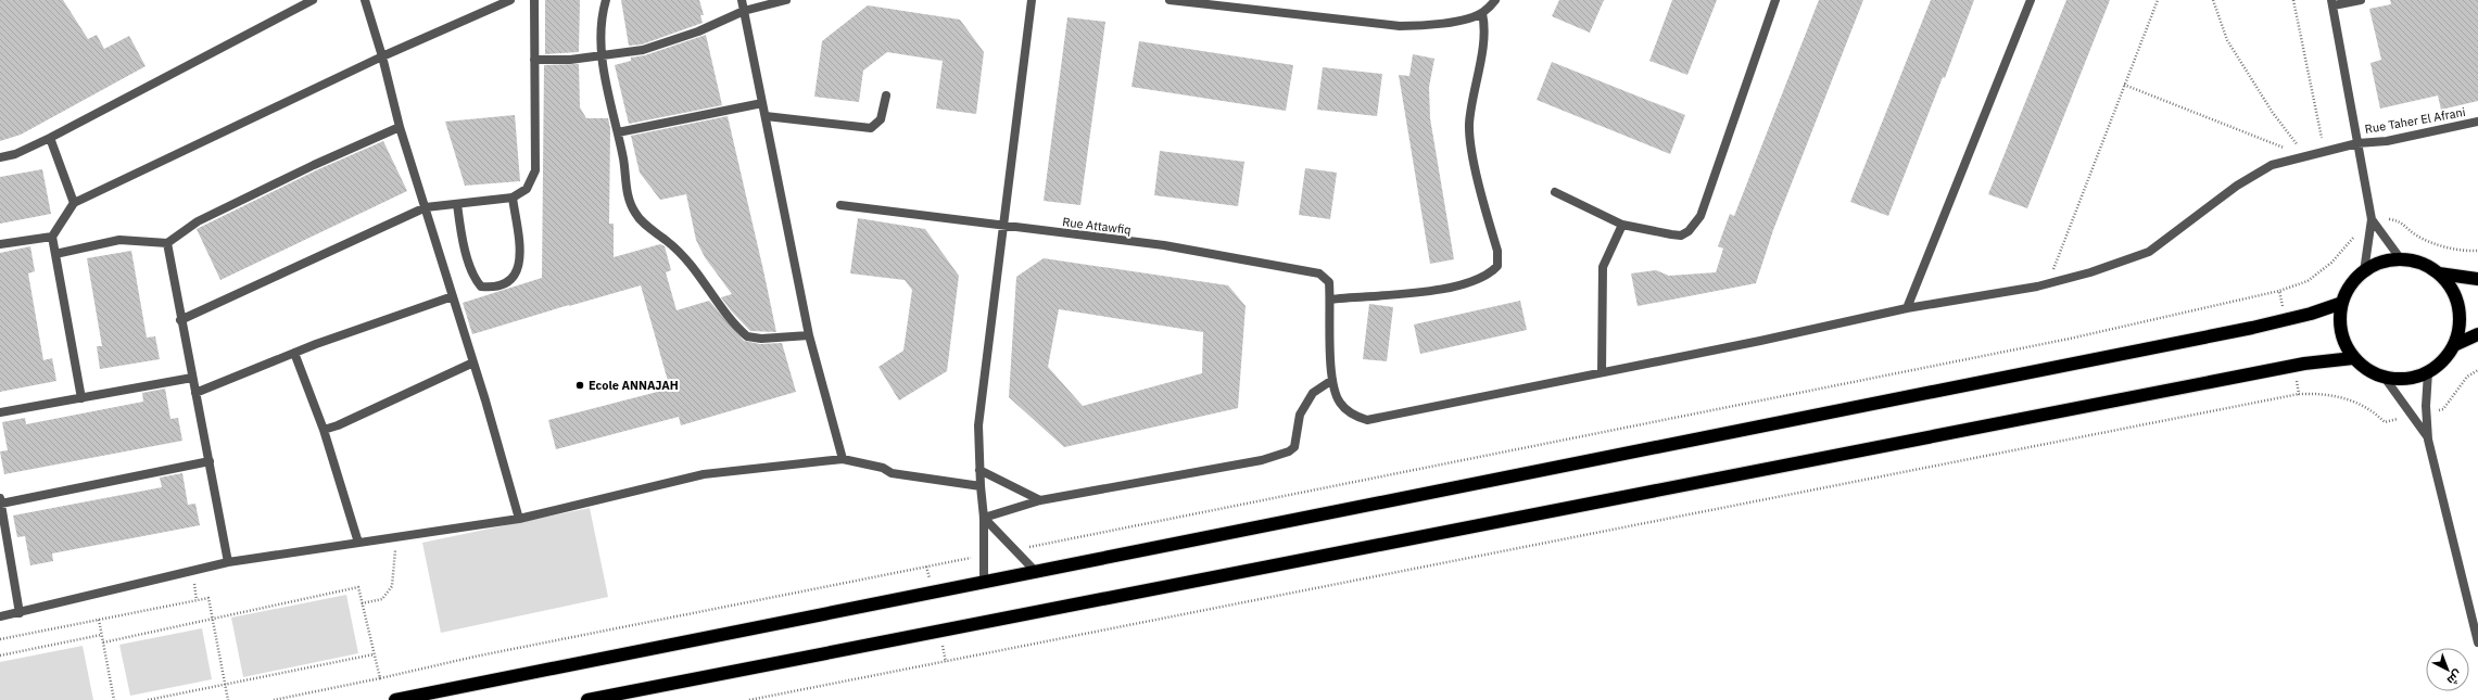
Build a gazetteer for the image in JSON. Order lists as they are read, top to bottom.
{
  "streets": {
    "street": ["Rue Taher El Afrani", "Rue Attawfiq"]
  },
  "crossings": [
    ["Rue Taher El Afrani", "Rue Attawfiq"]
  ],
  "places": ["Ecole ANNAJAH"],
  "north": "bottom right"
}
